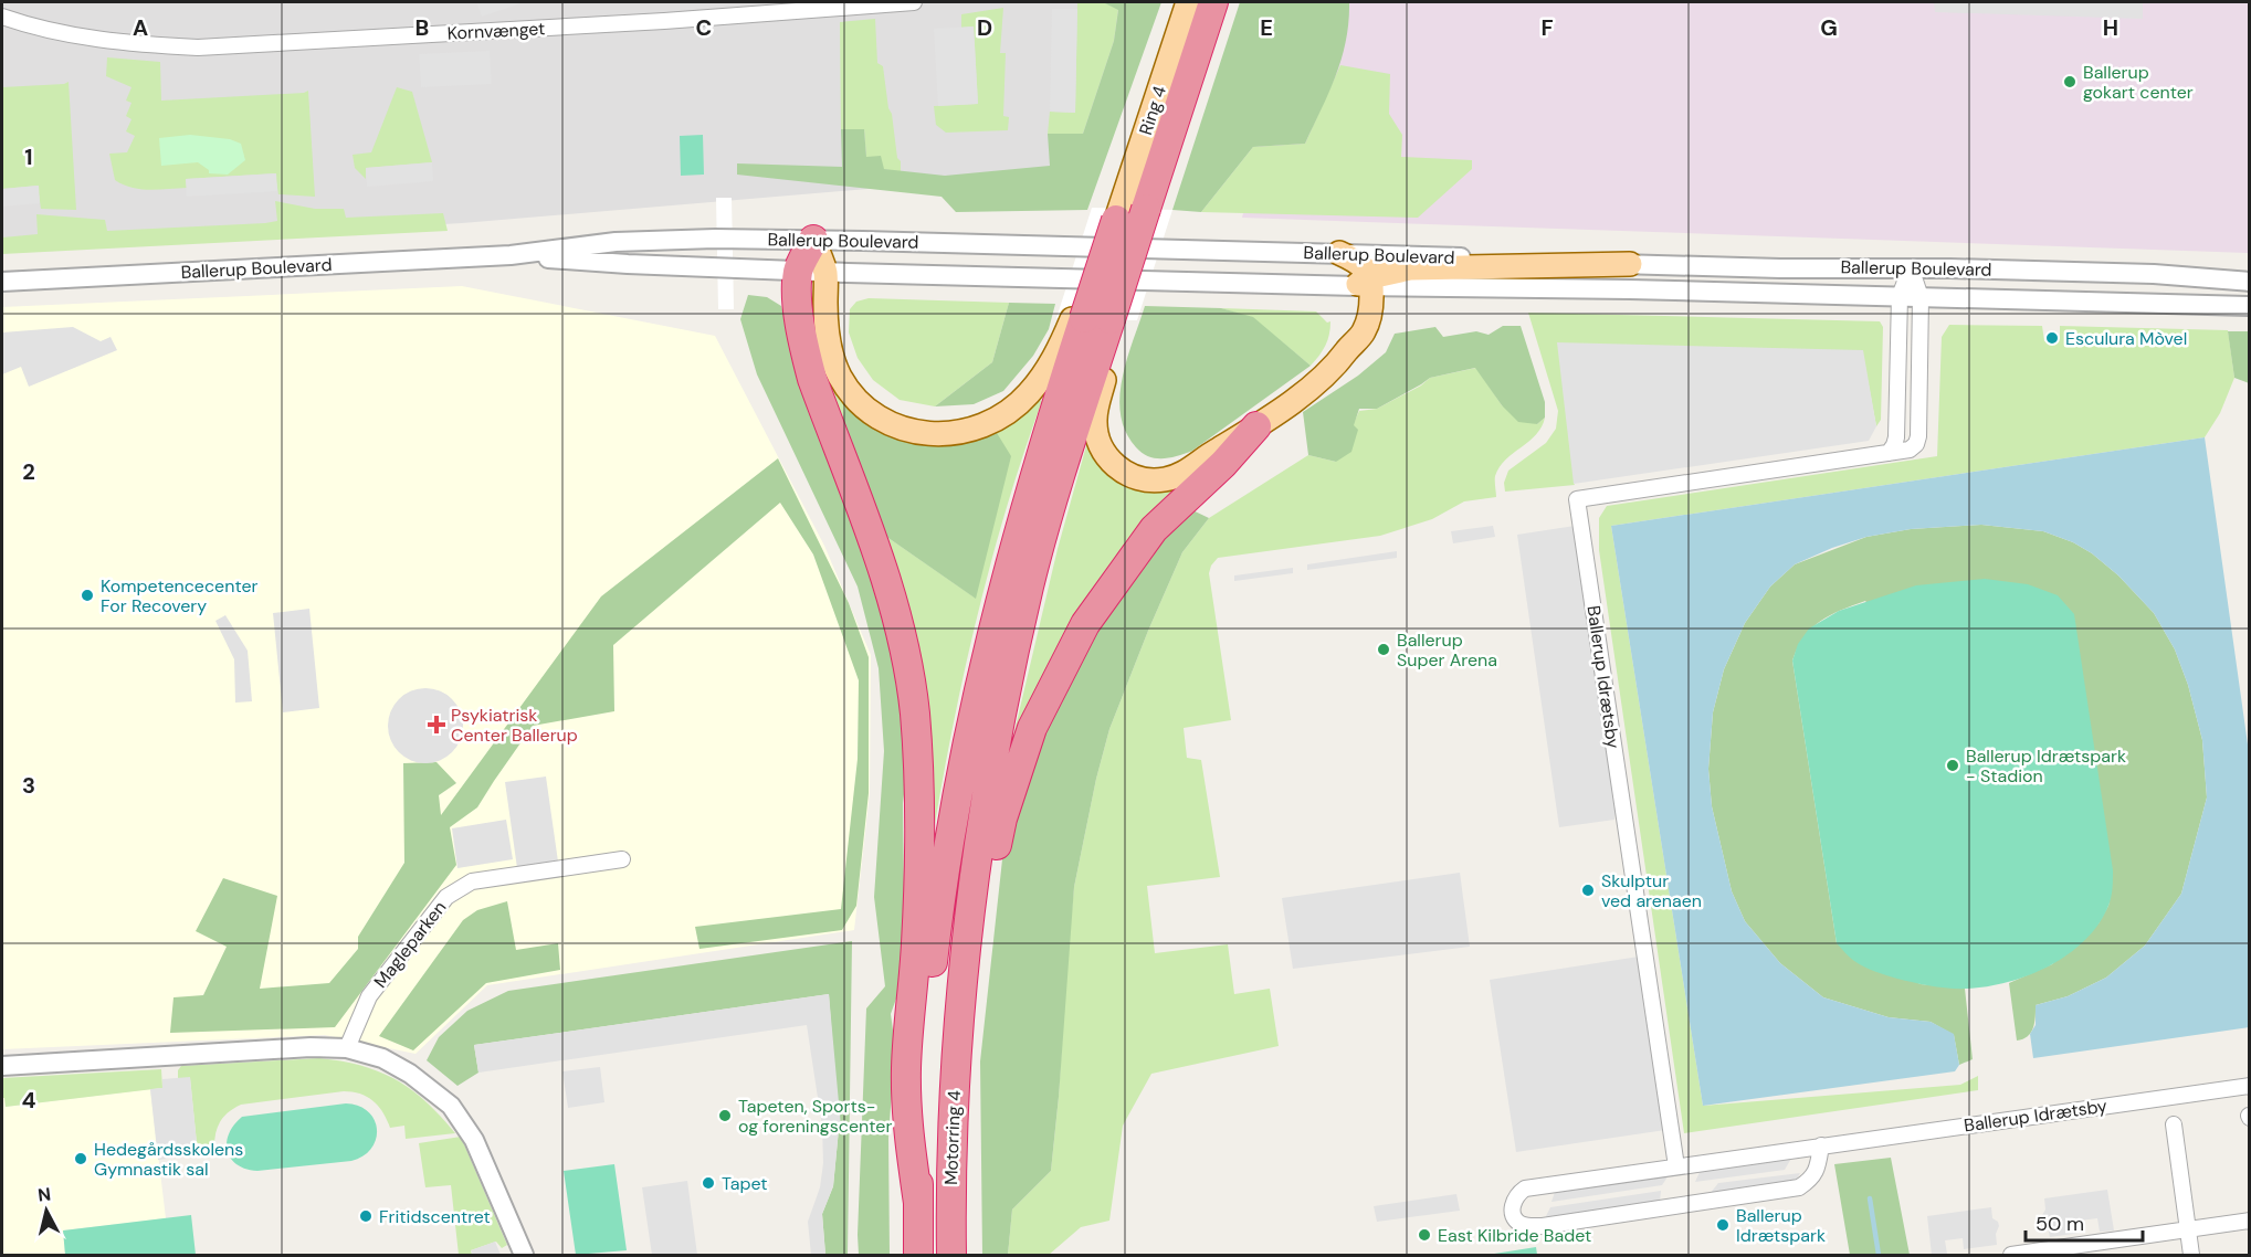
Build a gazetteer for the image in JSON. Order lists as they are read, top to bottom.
{
  "streets": {
    "highway": ["Motorring 4"],
    "main road": ["Ring 4"],
    "street": [
      "Kornvænget",
      "Ballerup Boulevard",
      "Ballerup Idrætsby",
      "Magleparken"
    ]
  },
  "crossings": [
    ["Ballerup Boulevard", "Ballerup Idrætsby"]
  ],
  "places": {
    "other": [
      "Ballerup gokart center",
      "Esculura Mòvel",
      "Kompetencecenter For Recovery",
      "Ballerup Super Arena",
      "Ballerup Idrætspark - Stadion",
      "Skulptur ved arenaen",
      "Tapeten, Sports- og foreningscenter",
      "Hedegårdsskolens Gymnastik sal",
      "Tapet",
      "Fritidscentret",
      "Ballerup Idrætspark",
      "East Kilbride Badet"
    ],
    "health": ["Psykiatrisk Center Ballerup"]
  },
  "scale_bar": "50 m",
  "north": "top",
  "grid": {
    "columns": [
      "A",
      "B",
      "C",
      "D",
      "E",
      "F",
      "G",
      "H"
    ],
    "rows": [
      "1",
      "2",
      "3",
      "4"
    ]
  }
}
